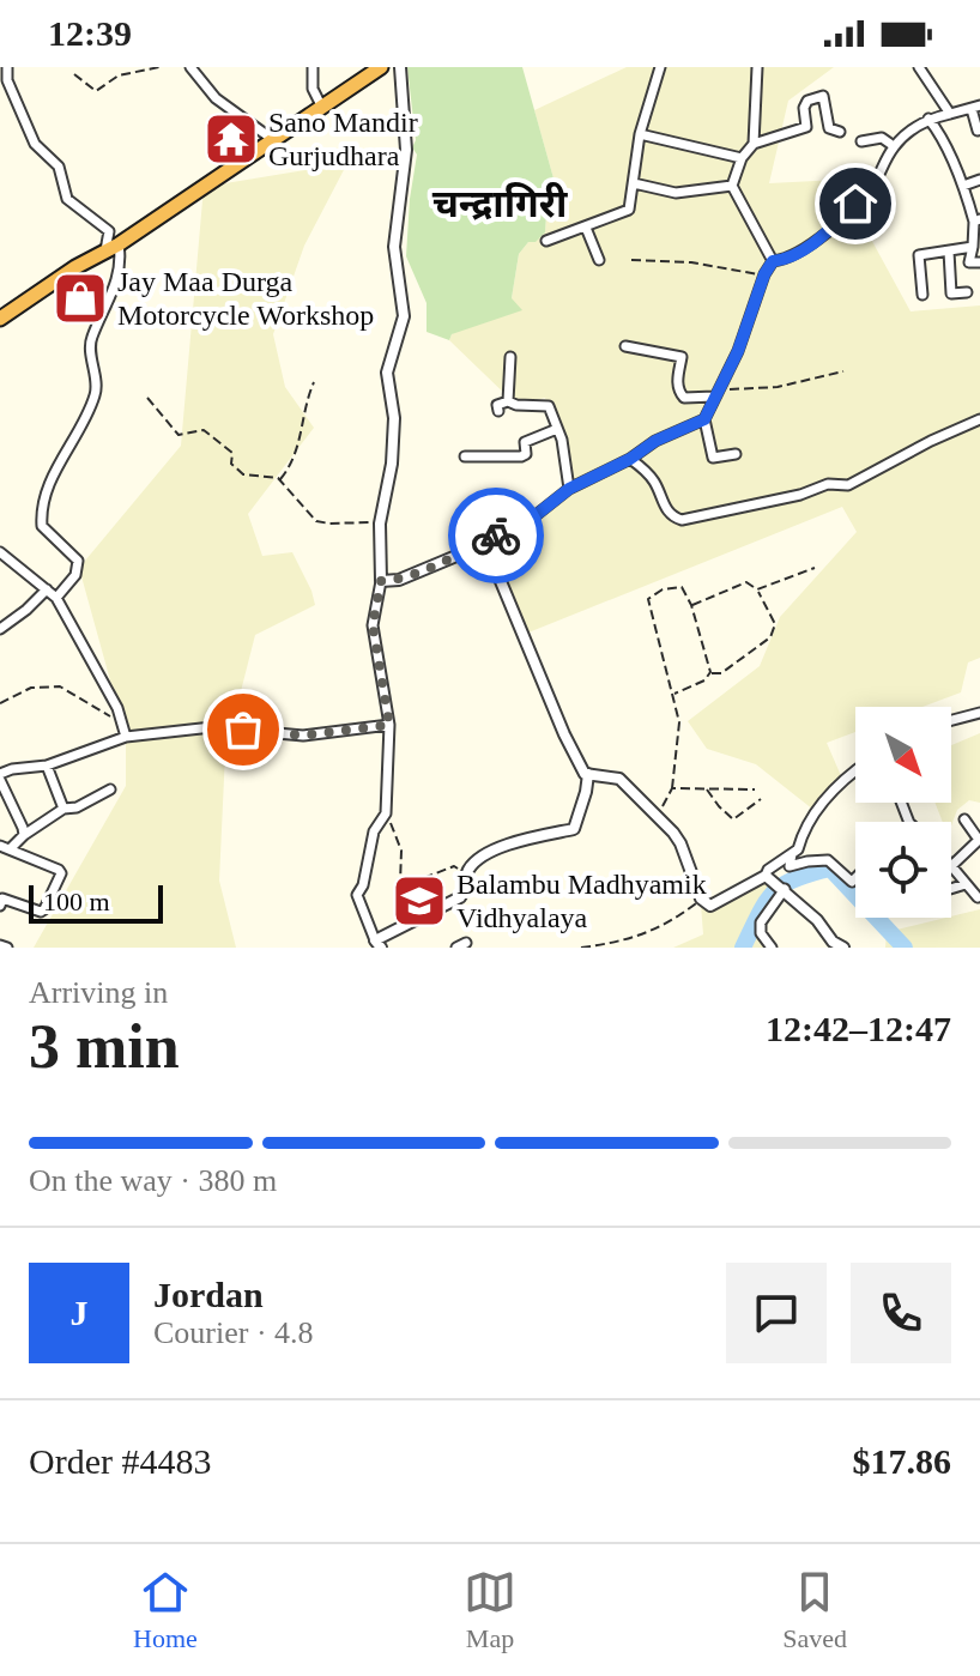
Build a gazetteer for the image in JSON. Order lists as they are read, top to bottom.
{
  "districts": ["चन्द्रागिरी"],
  "places": {
    "temple": ["Sano Mandir Gurjudhara"],
    "shop": ["Jay Maa Durga Motorcycle Workshop"],
    "school or university": ["Balambu Madhyamik Vidhyalaya"]
  },
  "scale_bar": "100 m",
  "north": "bottom right",
  "page": {
    "status": "12:39",
    "scale": "100 m",
    "heading": ["3 min", "Arriving in", "12:42–12:47"],
    "panel": [
      "Jordan",
      "Courier · 4.8",
      "Order #4483",
      "$17.86"
    ],
    "bar": "On the way · 380 m",
    "round": "J",
    "tabs": ["Home", "Map", "Saved"]
  }
}
